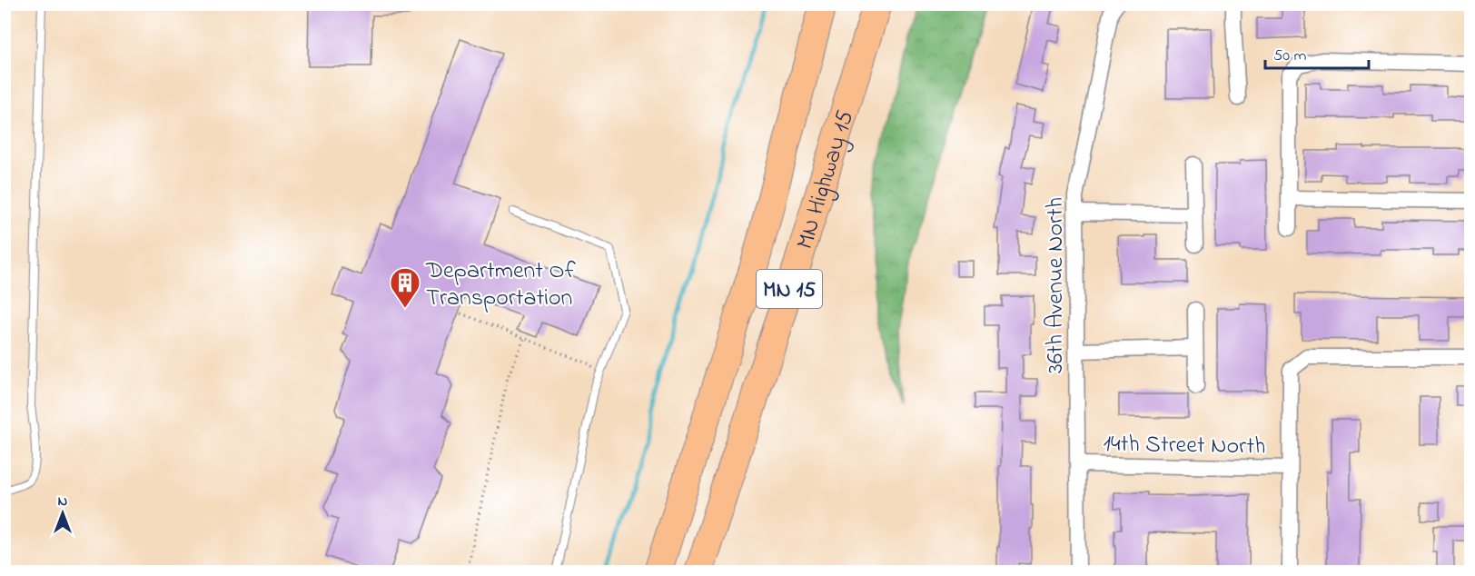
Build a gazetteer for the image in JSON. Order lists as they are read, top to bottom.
{
  "streets": {
    "highway": ["MN Highway 15", "MN 15"],
    "street": ["36th Avenue North", "14th Street North"]
  },
  "crossings": [
    ["36th Avenue North", "14th Street North"]
  ],
  "places": {
    "building": ["Department Of Transportation"]
  },
  "scale_bar": "50 m",
  "north": "top"
}
